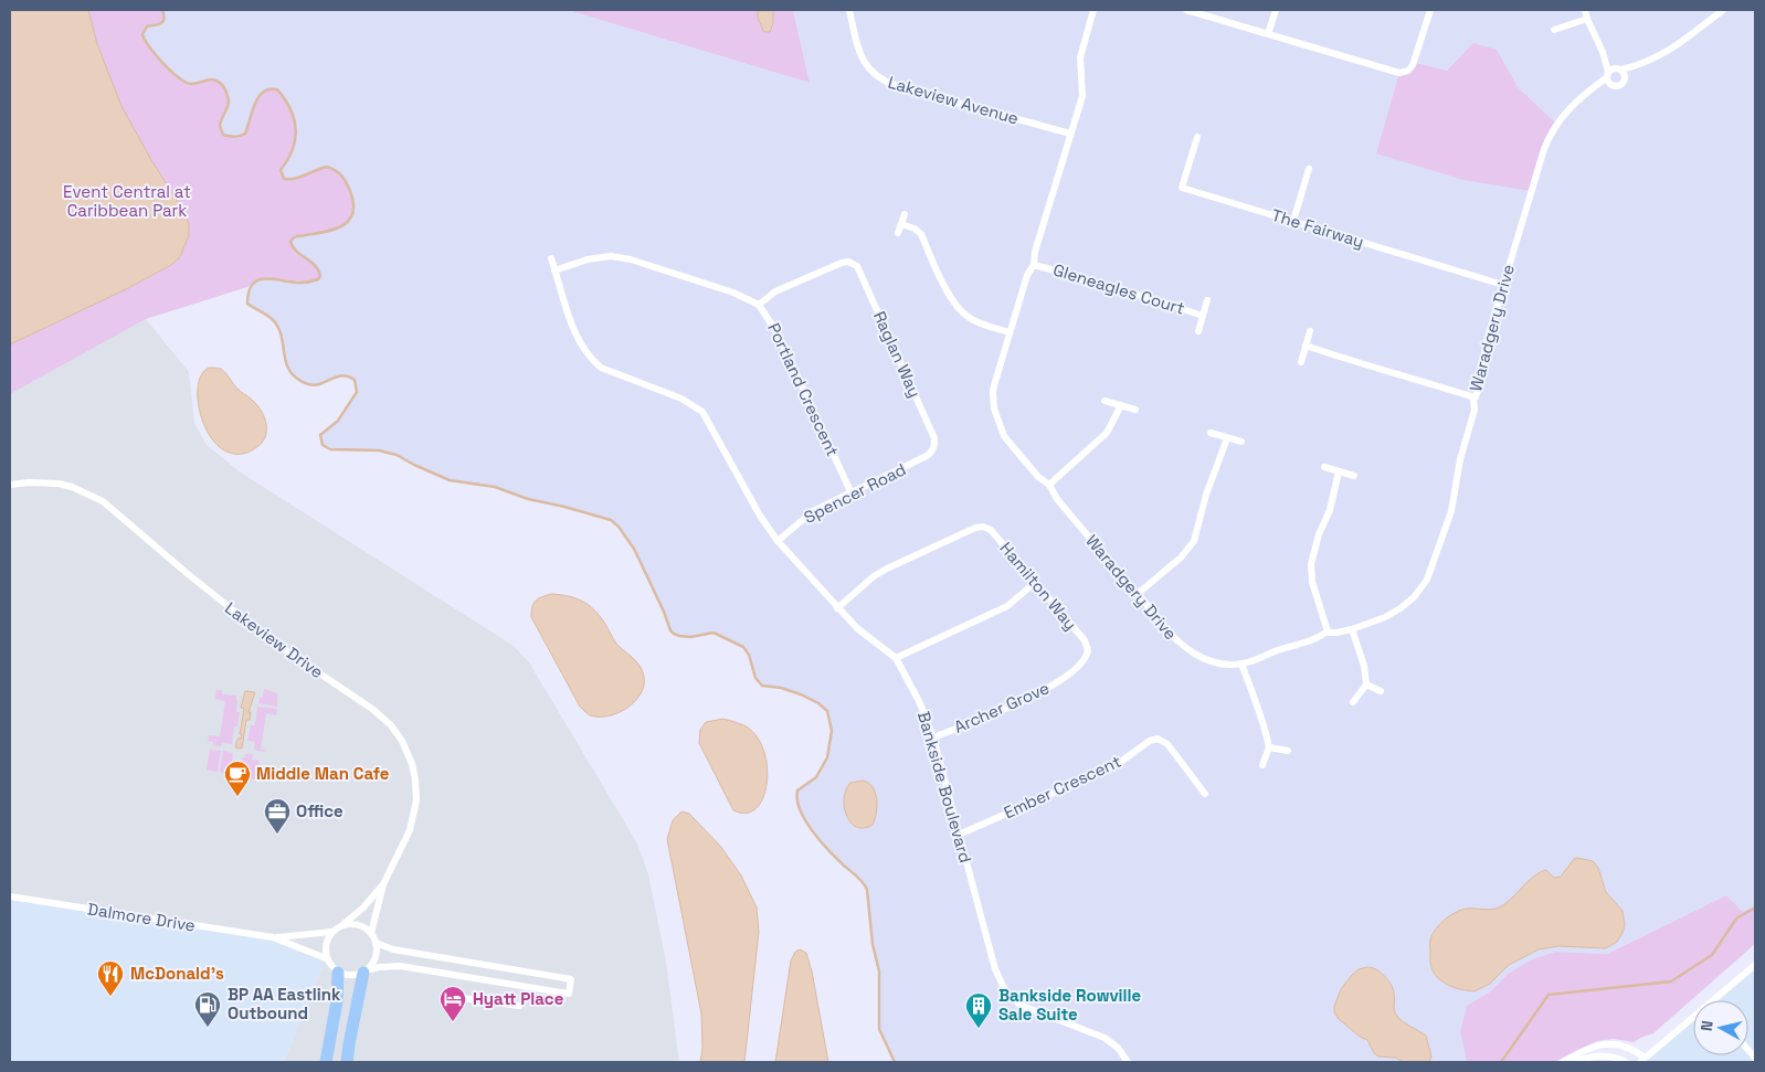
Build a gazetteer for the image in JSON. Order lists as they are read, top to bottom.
{
  "streets": {
    "street": [
      "Lakeview Avenue",
      "The Fairway",
      "Gleneagles Court",
      "Waradgery Drive",
      "Raglan Way",
      "Portland Crescent",
      "Spencer Road",
      "Hamilton Way",
      "Lakeview Drive",
      "Archer Grove",
      "Bankside Boulevard",
      "Ember Crescent",
      "Dalmore Drive"
    ]
  },
  "crossings": [
    ["Lakeview Avenue", "Waradgery Drive"],
    ["The Fairway", "Waradgery Drive"],
    ["Gleneagles Court", "Waradgery Drive"],
    ["Raglan Way", "Portland Crescent"],
    ["Raglan Way", "Spencer Road"],
    ["Portland Crescent", "Spencer Road"],
    ["Portland Crescent", "Bankside Boulevard"],
    ["Spencer Road", "Bankside Boulevard"],
    ["Hamilton Way", "Archer Grove"],
    ["Hamilton Way", "Bankside Boulevard"],
    ["Lakeview Drive", "Dalmore Drive"],
    ["Archer Grove", "Bankside Boulevard"],
    ["Bankside Boulevard", "Ember Crescent"]
  ],
  "parks": ["Event Central at Caribbean Park"],
  "places": {
    "cafe": ["Middle Man Cafe"],
    "office": ["Office"],
    "restaurant": ["McDonald's"],
    "hotel": ["Hyatt Place"],
    "fuel station": ["BP AA Eastlink Outbound"],
    "building": ["Bankside Rowville Sale Suite"]
  },
  "north": "left"
}
